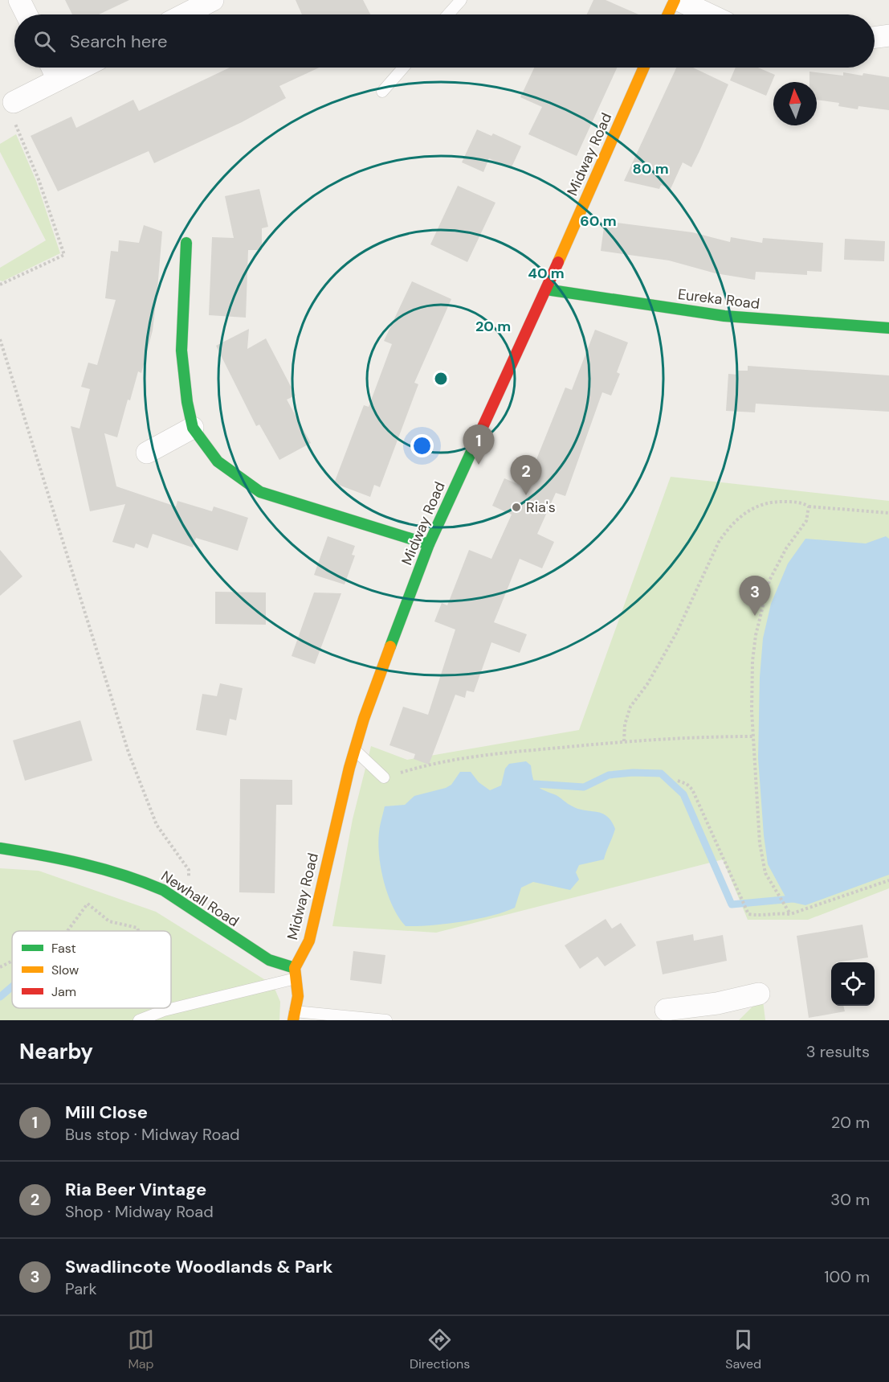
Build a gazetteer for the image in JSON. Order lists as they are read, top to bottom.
{
  "streets": {
    "main road": ["Midway Road", "Eureka Road", "Newhall Road"]
  },
  "crossings": [
    ["Midway Road", "Eureka Road"],
    ["Midway Road", "Newhall Road"]
  ],
  "places": ["Ria's"],
  "legend": ["Fast", "Slow", "Jam"],
  "north": "top",
  "page": {
    "search": "Search here",
    "pins": ["1", "2", "3"],
    "heading": ["Nearby", "3 results"],
    "list": [
      {
        "mark": "1",
        "name": "Mill Close",
        "note": "Bus stop · Midway Road",
        "value": "20 m"
      },
      {
        "mark": "2",
        "name": "Ria Beer Vintage",
        "note": "Shop · Midway Road",
        "value": "30 m"
      },
      {
        "mark": "3",
        "name": "Swadlincote Woodlands & Park",
        "note": "Park",
        "value": "100 m"
      }
    ],
    "nav": ["Map", "Directions", "Saved"]
  },
  "rings": [
    "80 m",
    "60 m",
    "40 m",
    "20 m"
  ]
}
